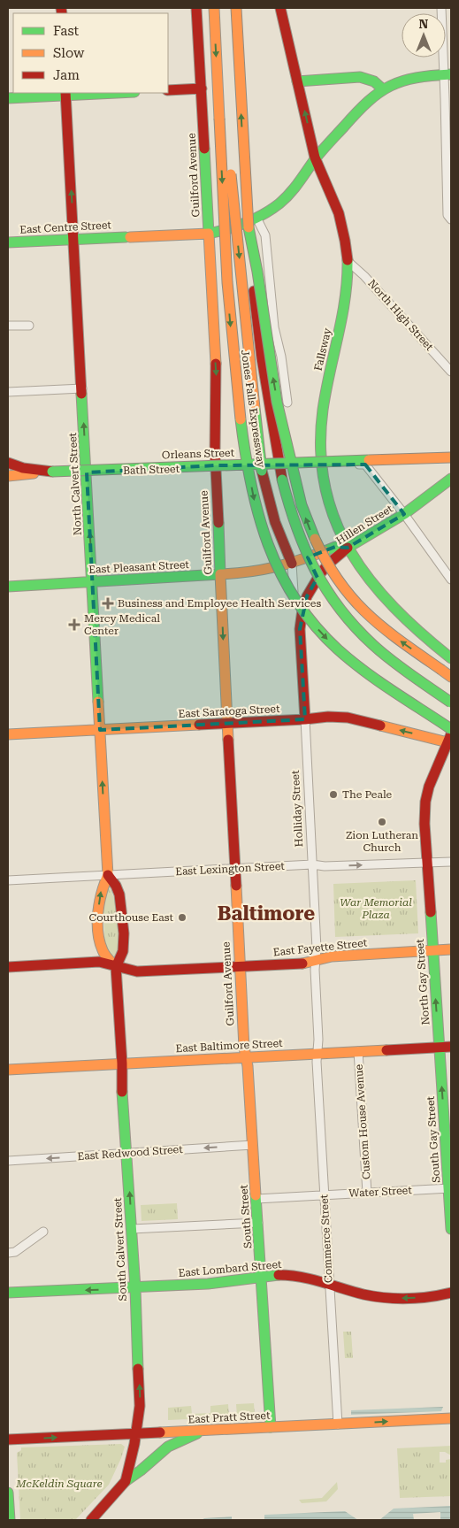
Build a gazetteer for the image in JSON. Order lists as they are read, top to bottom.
{
  "streets": {
    "main road": [
      "Guilford Avenue",
      "East Centre Street",
      "Fallsway",
      "Jones Falls Expressway",
      "Orleans Street",
      "North Calvert Street",
      "Hillen Street",
      "East Pleasant Street",
      "East Saratoga Street",
      "Holliday Street",
      "East Fayette Street",
      "North Gay Street",
      "East Baltimore Street",
      "South Gay Street",
      "South Street",
      "South Calvert Street",
      "East Lombard Street",
      "East Pratt Street"
    ],
    "street": [
      "North High Street",
      "Bath Street",
      "East Lexington Street",
      "Custom House Avenue",
      "East Redwood Street",
      "Water Street",
      "Commerce Street"
    ]
  },
  "crossings": [
    ["Guilford Avenue", "East Centre Street"],
    ["Guilford Avenue", "Bath Street"],
    ["Guilford Avenue", "East Pleasant Street"],
    ["Guilford Avenue", "East Saratoga Street"],
    ["Guilford Avenue", "East Lexington Street"],
    ["Guilford Avenue", "East Fayette Street"],
    ["Guilford Avenue", "East Baltimore Street"],
    ["Guilford Avenue", "South Street"],
    ["East Centre Street", "Fallsway"],
    ["East Centre Street", "North Calvert Street"],
    ["North High Street", "Fallsway"],
    ["Fallsway", "Hillen Street"],
    ["Fallsway", "East Pleasant Street"],
    ["Bath Street", "North Calvert Street"],
    ["North Calvert Street", "East Pleasant Street"],
    ["North Calvert Street", "East Saratoga Street"],
    ["North Calvert Street", "East Lexington Street"],
    ["North Calvert Street", "East Fayette Street"],
    ["North Calvert Street", "East Baltimore Street"],
    ["North Calvert Street", "South Calvert Street"],
    ["Hillen Street", "East Pleasant Street"],
    ["Hillen Street", "Holliday Street"],
    ["East Pleasant Street", "Holliday Street"],
    ["East Saratoga Street", "Holliday Street"],
    ["East Saratoga Street", "North Gay Street"],
    ["Holliday Street", "East Lexington Street"],
    ["Holliday Street", "East Fayette Street"],
    ["Holliday Street", "East Baltimore Street"],
    ["Holliday Street", "Commerce Street"],
    ["East Lexington Street", "North Gay Street"],
    ["East Fayette Street", "North Gay Street"],
    ["North Gay Street", "East Baltimore Street"],
    ["North Gay Street", "South Gay Street"],
    ["East Baltimore Street", "Custom House Avenue"],
    ["East Baltimore Street", "South Gay Street"],
    ["East Baltimore Street", "South Street"],
    ["East Baltimore Street", "Commerce Street"],
    ["East Baltimore Street", "South Calvert Street"],
    ["Custom House Avenue", "Water Street"],
    ["South Gay Street", "Water Street"],
    ["East Redwood Street", "South Street"],
    ["East Redwood Street", "South Calvert Street"],
    ["Water Street", "South Street"],
    ["Water Street", "Commerce Street"],
    ["South Street", "East Lombard Street"],
    ["South Street", "East Pratt Street"],
    ["Commerce Street", "East Lombard Street"],
    ["Commerce Street", "East Pratt Street"],
    ["South Calvert Street", "East Lombard Street"],
    ["South Calvert Street", "East Pratt Street"]
  ],
  "one_way": [
    "North Calvert Street",
    "South Gay Street",
    "East Redwood Street",
    "South Calvert Street",
    "East Lombard Street",
    "East Pratt Street"
  ],
  "districts": ["Baltimore"],
  "parks": ["War Memorial Plaza", "McKeldin Square"],
  "places": {
    "health": ["Business and Employee Health Services", "Mercy Medical Center"],
    "other": ["The Peale", "Zion Lutheran Church", "Courthouse East"]
  },
  "legend": ["Fast", "Slow", "Jam"],
  "north": "top"
}
